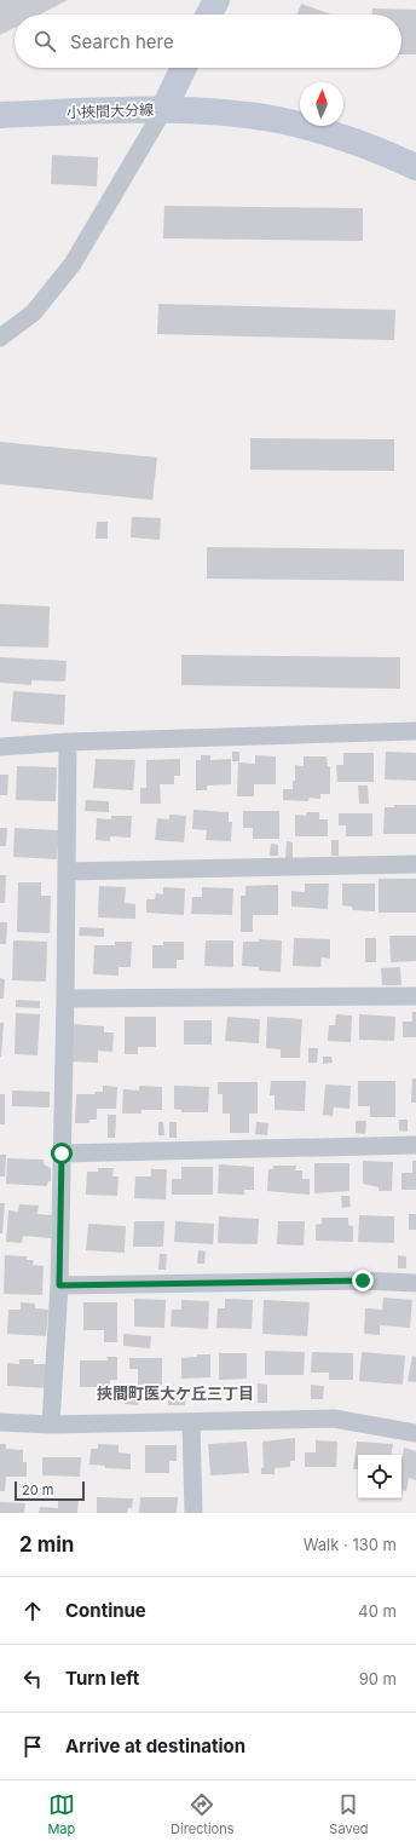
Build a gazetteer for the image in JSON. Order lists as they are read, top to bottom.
{
  "streets": {
    "street": ["小挾間大分線"]
  },
  "districts": ["挾間町医大ケ丘三丁目"],
  "scale_bar": "20 m",
  "north": "top",
  "page": {
    "search": "Search here",
    "scale": "20 m",
    "heading": ["2 min", "Walk · 130 m"],
    "list": [
      ["Continue", "40 m"],
      ["Turn left", "90 m"],
      "Arrive at destination"
    ],
    "nav": ["Map", "Directions", "Saved"]
  }
}
